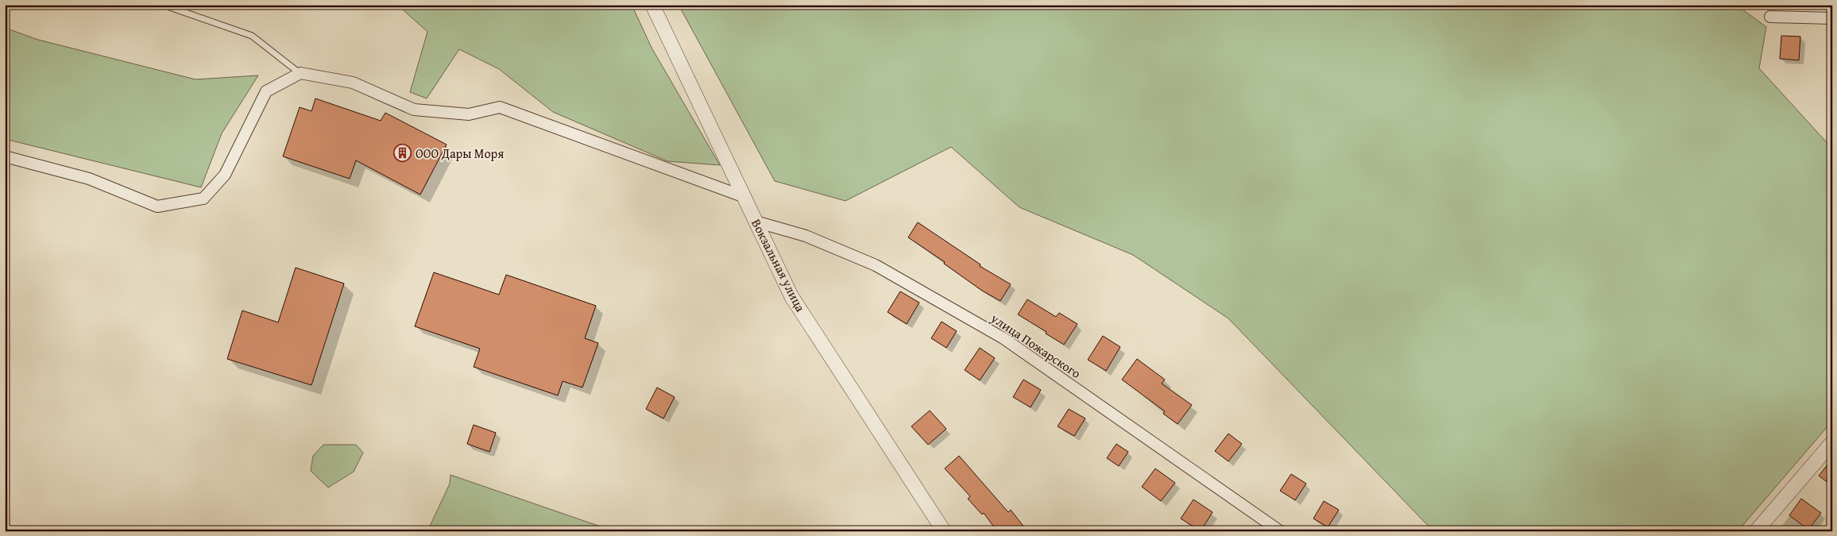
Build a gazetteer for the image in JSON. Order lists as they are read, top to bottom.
{
  "streets": {
    "street": ["Вокзальная улица", "улица Пожарского"]
  },
  "crossings": [
    ["Вокзальная улица", "улица Пожарского"]
  ],
  "places": {
    "building": ["ООО Дары Моря"]
  }
}
